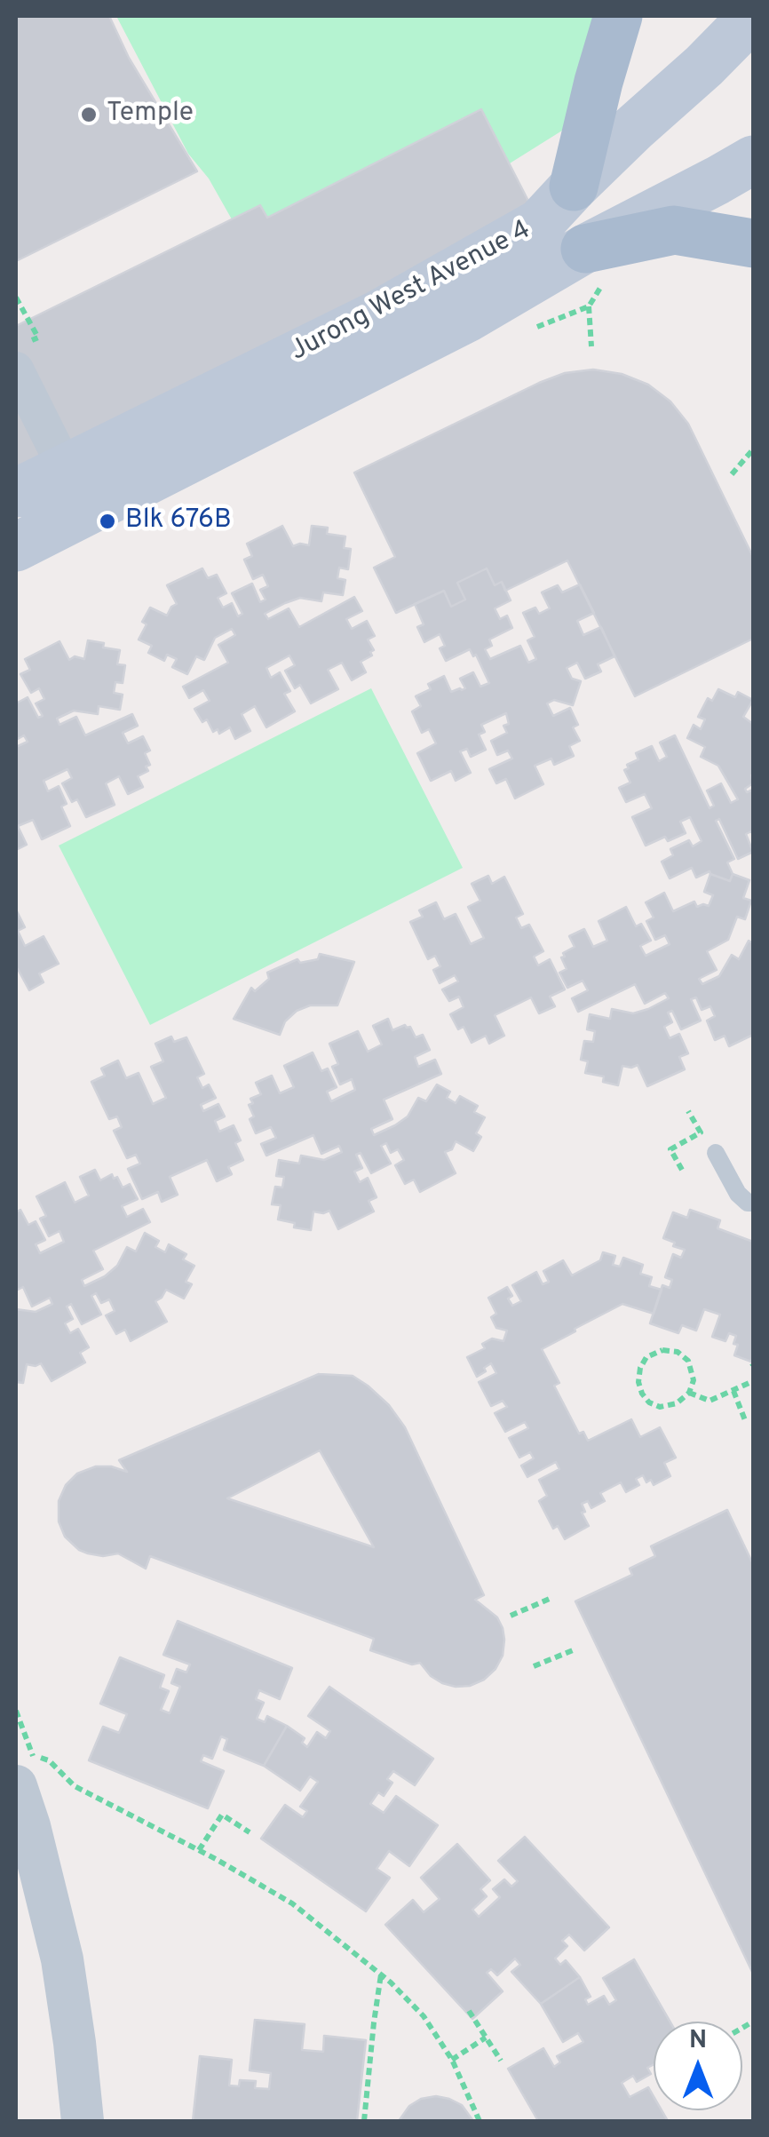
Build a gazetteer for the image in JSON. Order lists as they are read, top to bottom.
{
  "streets": {
    "main road": ["Jurong West Avenue 4"]
  },
  "places": ["Temple", "Blk 676B"],
  "north": "top"
}
